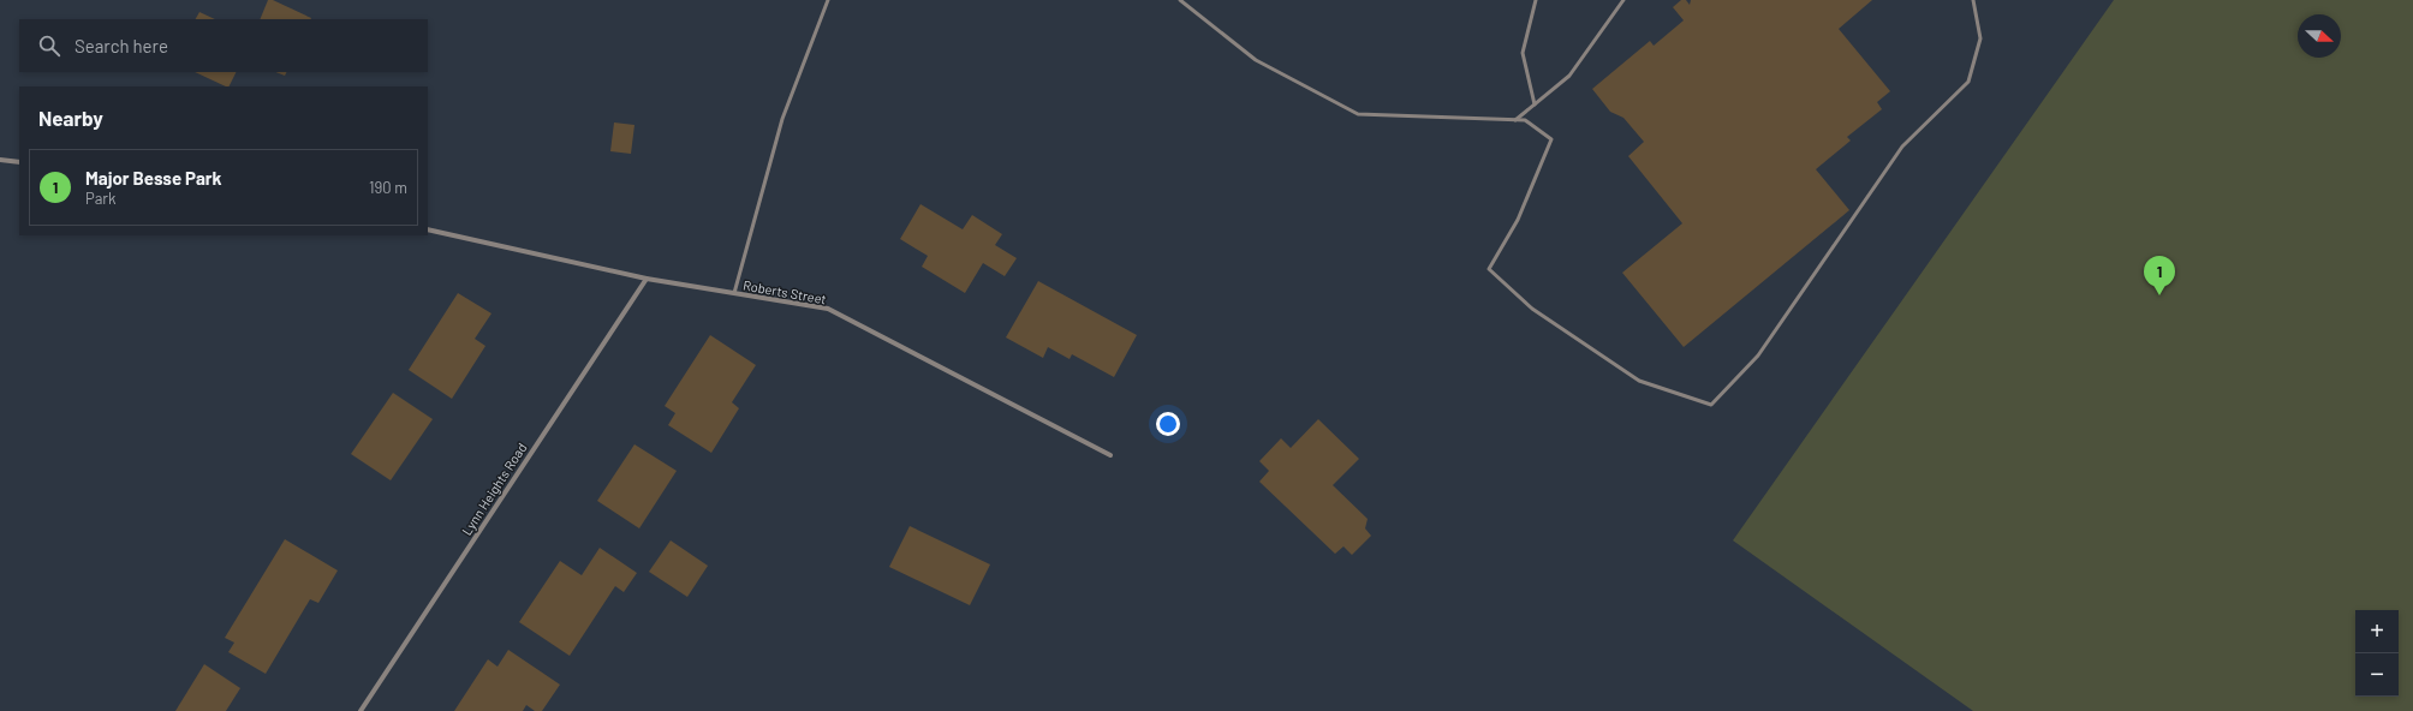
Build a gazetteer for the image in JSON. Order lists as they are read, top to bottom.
{
  "streets": {
    "street": ["Roberts Street", "Lynn Heights Road"]
  },
  "crossings": [
    ["Roberts Street", "Lynn Heights Road"]
  ],
  "north": "right",
  "page": {
    "search": "Search here",
    "heading": "Nearby",
    "list": [
      {
        "mark": "1",
        "name": "Major Besse Park",
        "note": "Park",
        "value": "190 m"
      }
    ],
    "pins": "1",
    "map_buttons": ["+", "−"]
  }
}
